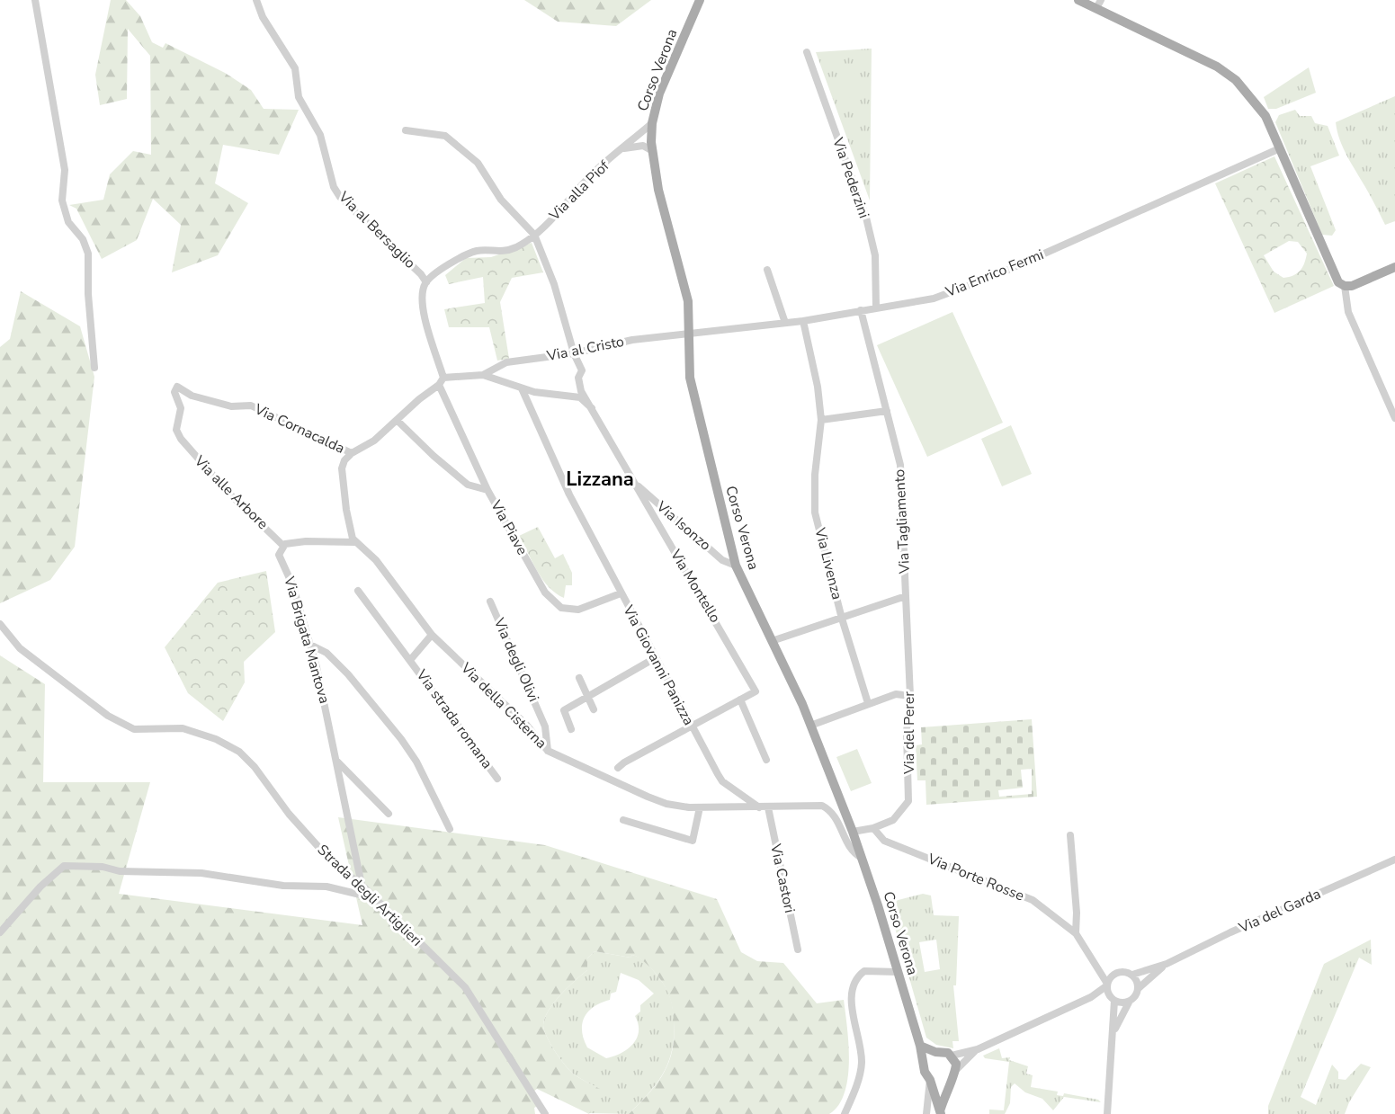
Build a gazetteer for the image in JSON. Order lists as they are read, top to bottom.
{
  "streets": {
    "main road": ["Corso Verona"],
    "street": [
      "Via Pederzini",
      "Via alla Piof",
      "Via al Bersaglio",
      "Via Enrico Fermi",
      "Via al Cristo",
      "Via Cornacalda",
      "Via alle Arbore",
      "Via Tagliamento",
      "Via Isonzo",
      "Via Piave",
      "Via Livenza",
      "Via Montello",
      "Via Brigata Mantova",
      "Via degli Olivi",
      "Via Giovanni Panizza",
      "Via della Cisterna",
      "Via strada romana",
      "Via del Perer",
      "Via Porte Rosse",
      "Via Castori",
      "Strada degli Artiglieri",
      "Via del Garda"
    ]
  },
  "crossings": [
    ["Corso Verona", "Via alla Piof"],
    ["Corso Verona", "Via Enrico Fermi"],
    ["Corso Verona", "Via al Cristo"],
    ["Corso Verona", "Via Isonzo"],
    ["Corso Verona", "Via del Perer"],
    ["Via Pederzini", "Via Enrico Fermi"],
    ["Via alla Piof", "Via al Bersaglio"],
    ["Via alla Piof", "Via Piave"],
    ["Via alla Piof", "Via Montello"],
    ["Via al Bersaglio", "Via Piave"],
    ["Via Enrico Fermi", "Via al Cristo"],
    ["Via Enrico Fermi", "Via Tagliamento"],
    ["Via Enrico Fermi", "Via Livenza"],
    ["Via al Cristo", "Via Montello"],
    ["Via Cornacalda", "Via alle Arbore"],
    ["Via alle Arbore", "Via Brigata Mantova"],
    ["Via Tagliamento", "Via del Perer"],
    ["Via Isonzo", "Via Montello"],
    ["Via Piave", "Via Giovanni Panizza"],
    ["Via Brigata Mantova", "Strada degli Artiglieri"],
    ["Via degli Olivi", "Via della Cisterna"],
    ["Via Giovanni Panizza", "Via della Cisterna"],
    ["Via Giovanni Panizza", "Via Castori"],
    ["Via della Cisterna", "Via strada romana"],
    ["Via della Cisterna", "Via Castori"],
    ["Via del Perer", "Via Porte Rosse"],
    ["Via Porte Rosse", "Via del Garda"]
  ],
  "districts": ["Lizzana"]
}
